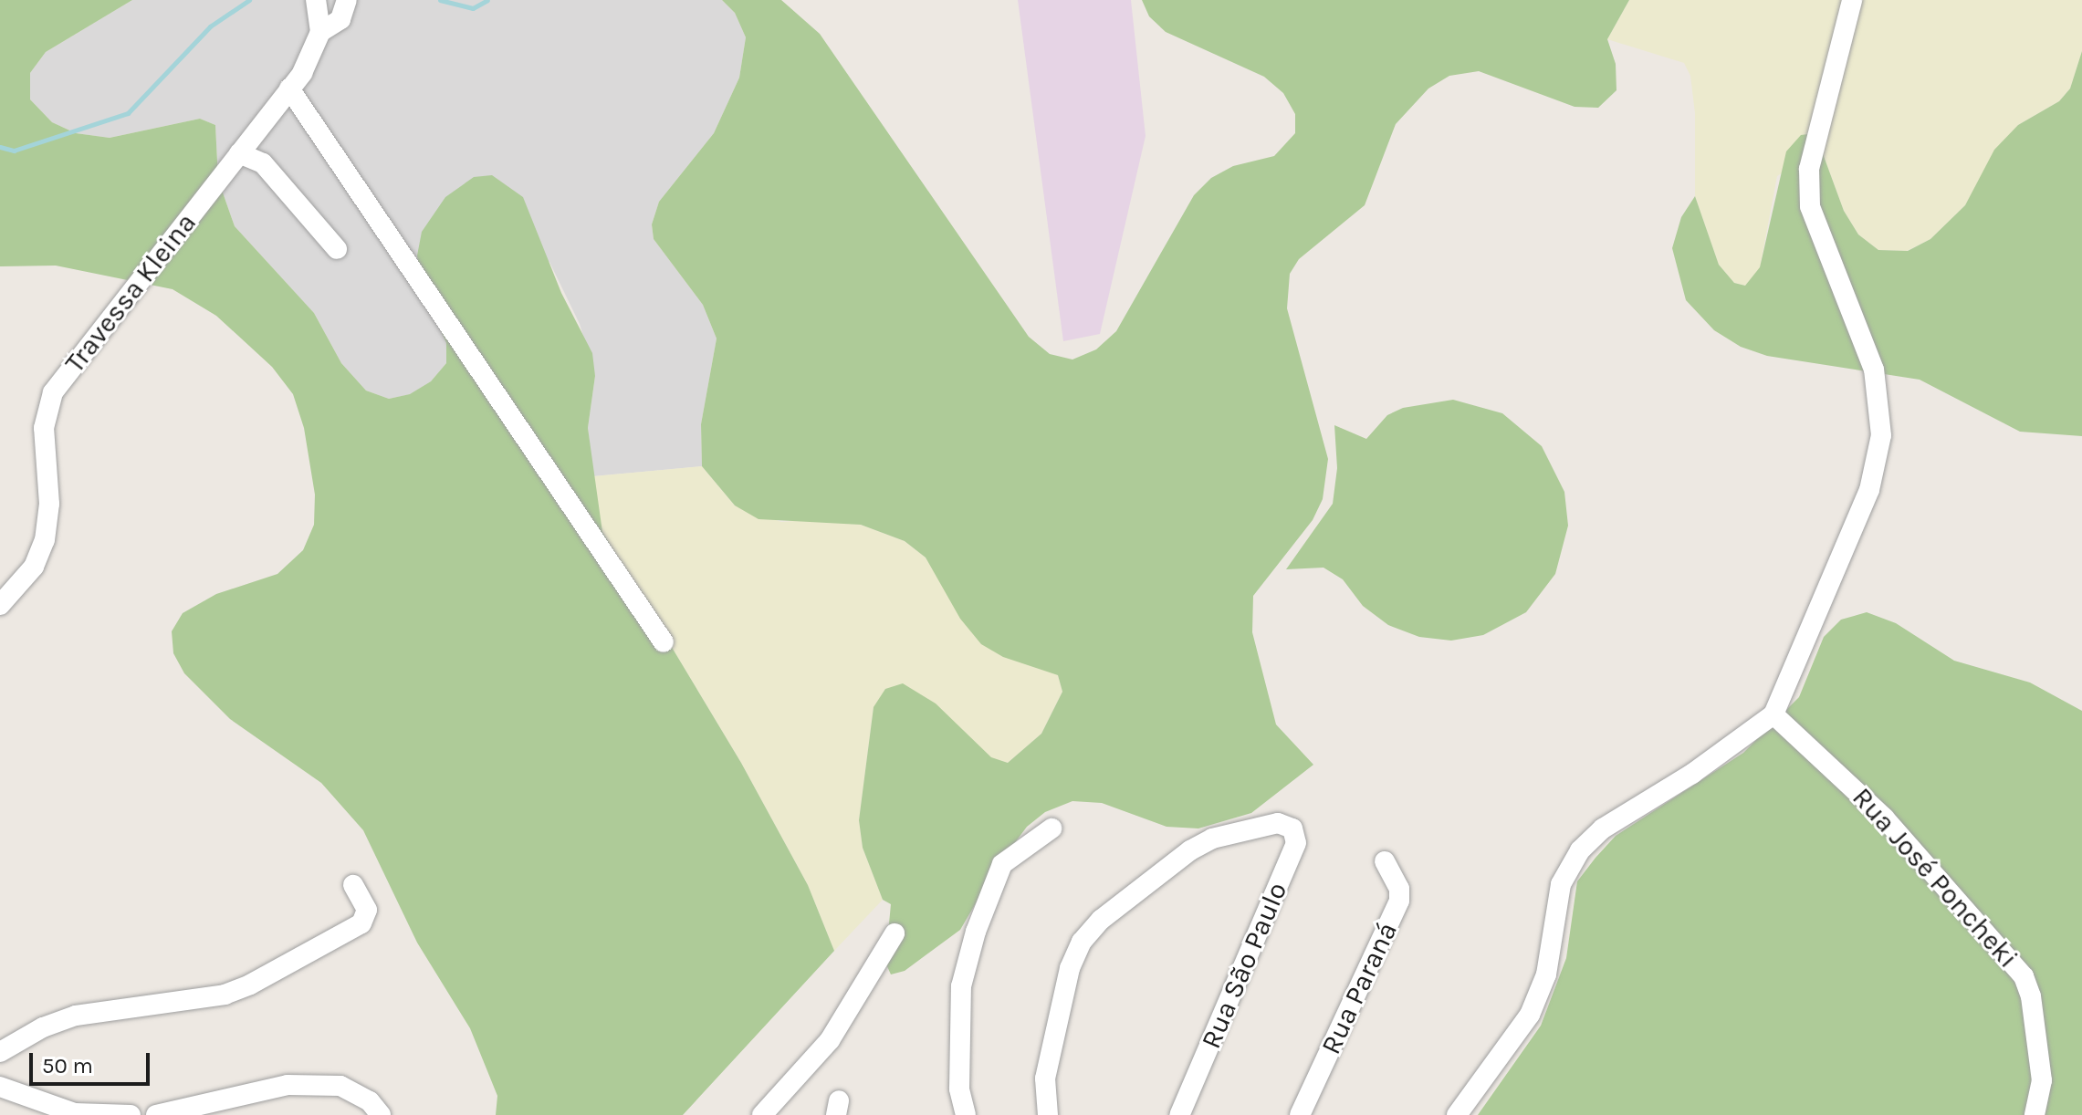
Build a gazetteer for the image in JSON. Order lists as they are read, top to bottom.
{
  "streets": {
    "street": [
      "Travessa Kleina",
      "Rua José Poncheki",
      "Rua São Paulo",
      "Rua Paraná"
    ]
  },
  "scale_bar": "50 m"
}
